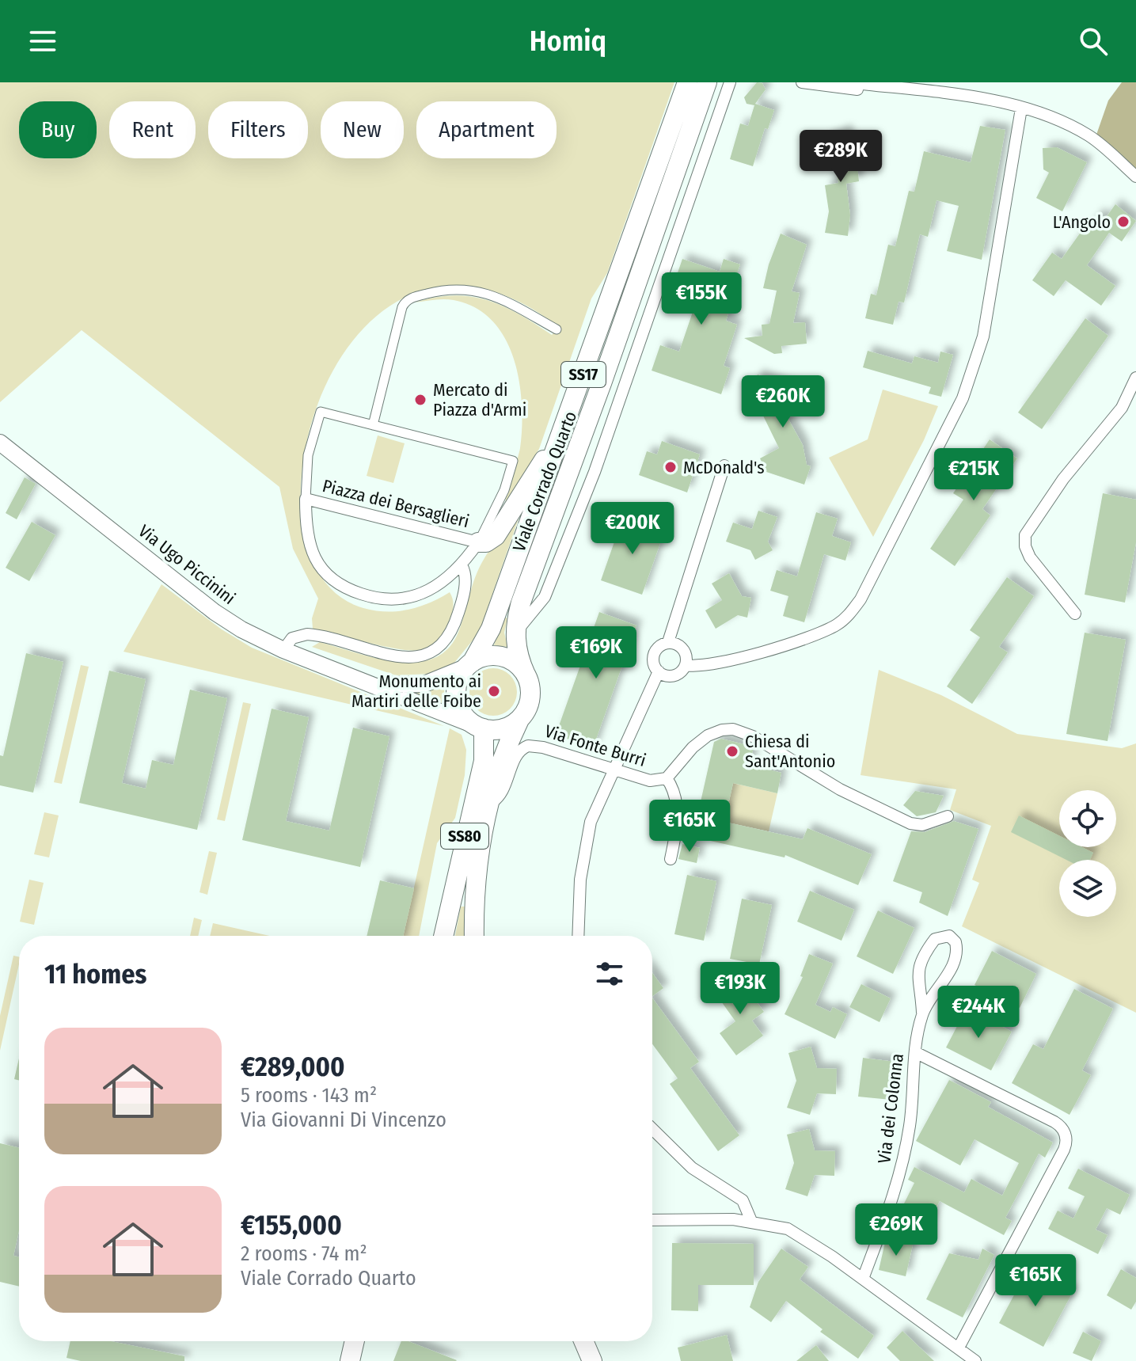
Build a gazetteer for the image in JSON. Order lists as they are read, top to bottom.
{
  "streets": {
    "main road": [
      "SS17",
      "Viale Corrado Quarto",
      "Via Ugo Piccinini",
      "SS80"
    ],
    "street": ["Piazza dei Bersaglieri", "Via Fonte Burri", "Via dei Colonna"]
  },
  "crossings": [
    ["Viale Corrado Quarto", "Via Ugo Piccinini"],
    ["Viale Corrado Quarto", "SS80"],
    ["Via Ugo Piccinini", "SS80"]
  ],
  "places": [
    "L'Angolo",
    "Mercato di Piazza d'Armi",
    "McDonald's",
    "Monumento ai Martiri delle Foibe",
    "Chiesa di Sant'Antonio"
  ],
  "page": {
    "header": "Homiq",
    "chip": [
      "Buy",
      "Rent",
      "Filters",
      "New",
      "Apartment"
    ],
    "price": [
      "€289K",
      "€155K",
      "€260K",
      "€215K",
      "€200K",
      "€169K",
      "€165K",
      "€193K",
      "€244K",
      "€269K",
      "€165K"
    ],
    "heading": "11 homes",
    "list": [
      {
        "name": "€289,000",
        "note": "5 rooms · 143 m² · Via Giovanni Di Vincenzo"
      },
      {
        "name": "€155,000",
        "note": "2 rooms · 74 m² · Viale Corrado Quarto"
      }
    ]
  }
}
